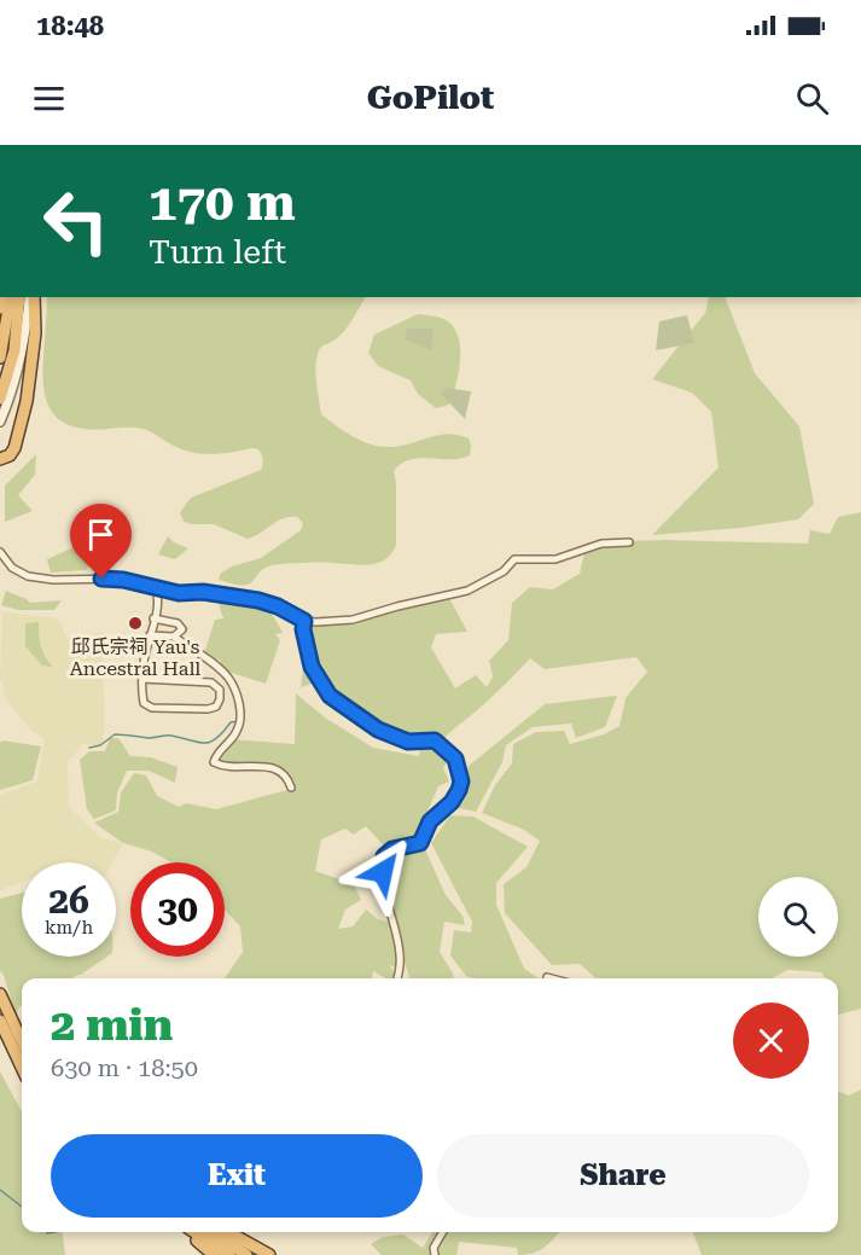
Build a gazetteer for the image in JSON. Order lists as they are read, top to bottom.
{
  "places": ["邱氏宗祠 Yau's Ancestral Hall"],
  "page": {
    "status": "18:48",
    "header": "GoPilot",
    "turn": ["170 m", "Turn left"],
    "speed": "26 km/h",
    "limit": "30",
    "heading": ["2 min", "630 m · 18:50"],
    "buttons": ["Exit", "Share"]
  }
}
